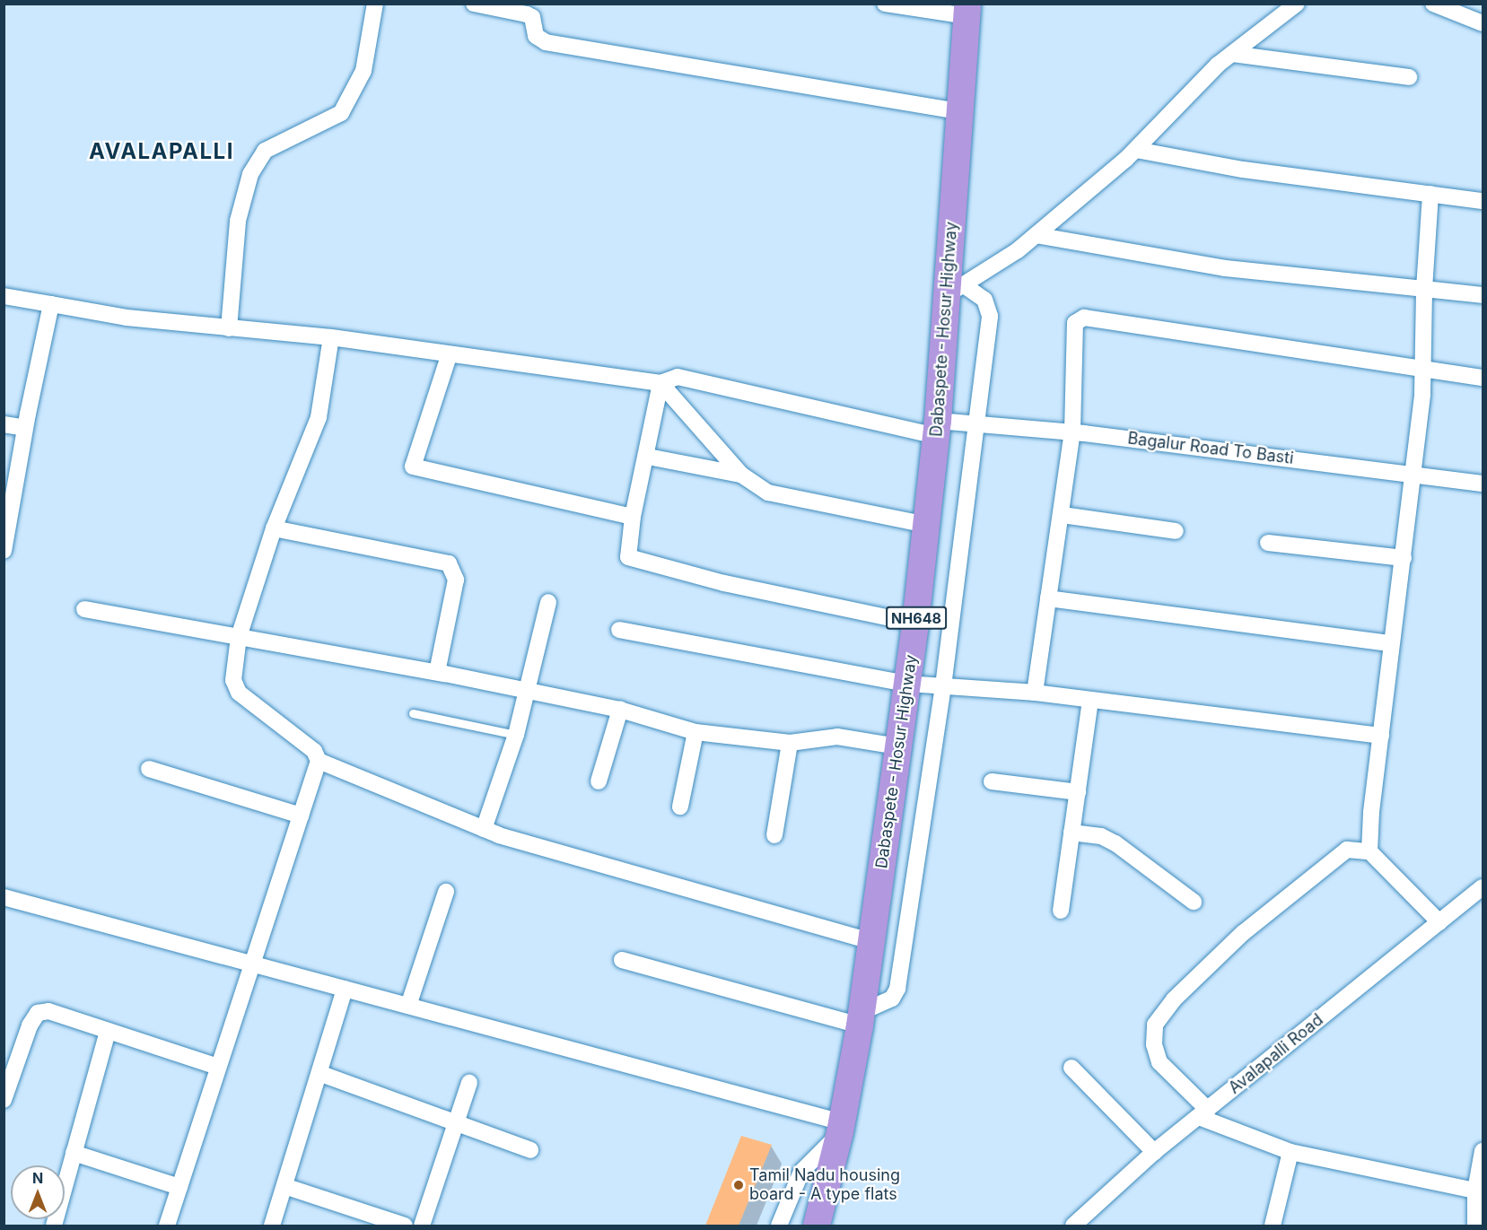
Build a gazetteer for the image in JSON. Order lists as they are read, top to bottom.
{
  "streets": {
    "highway": ["Dabaspete - Hosur Highway", "NH648"],
    "street": ["Bagalur Road To Basti", "Avalapalli Road"]
  },
  "crossings": [
    ["Dabaspete - Hosur Highway", "Bagalur Road To Basti"]
  ],
  "districts": ["AVALAPALLI"],
  "places": ["Tamil Nadu housing board - A type flats"],
  "north": "top"
}
